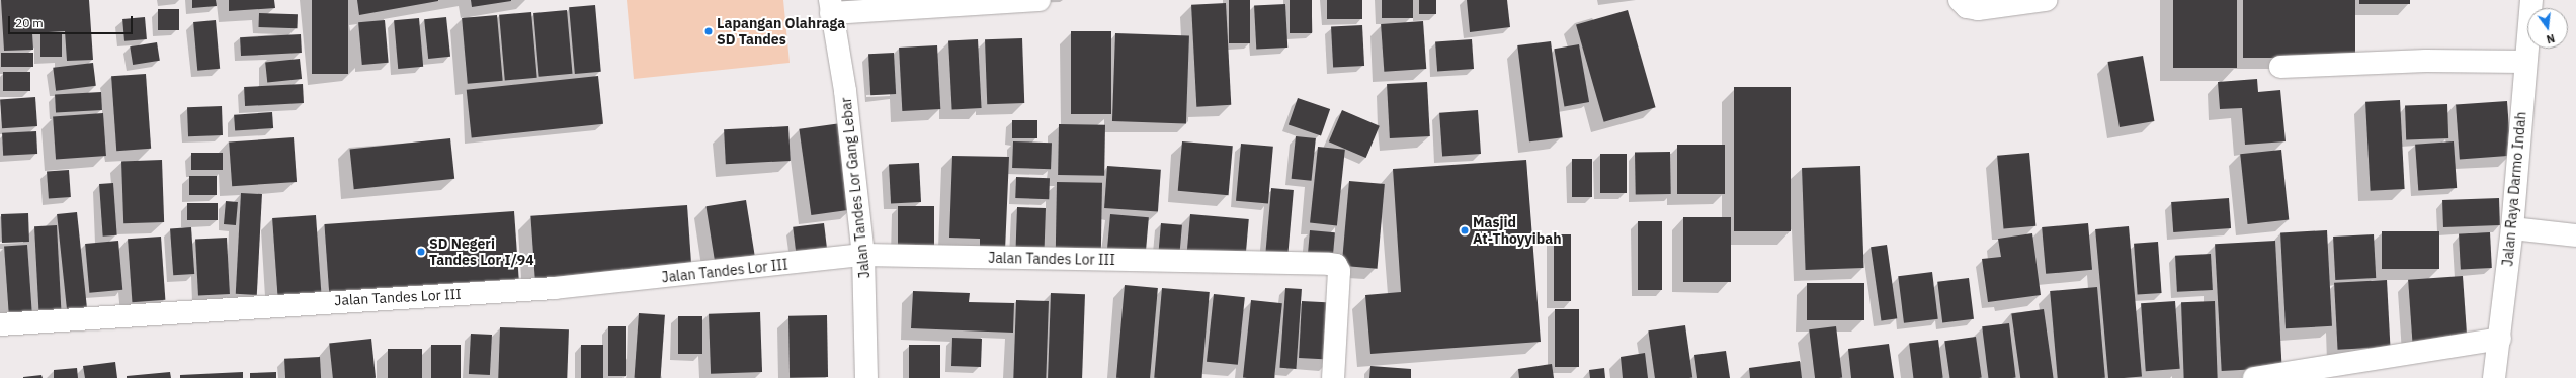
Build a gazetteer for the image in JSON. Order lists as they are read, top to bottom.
{
  "streets": {
    "street": ["Jalan Tandes Lor Gang Lebar", "Jalan Raya Darmo Indah", "Jalan Tandes Lor III"]
  },
  "crossings": [
    ["Jalan Tandes Lor Gang Lebar", "Jalan Tandes Lor III"]
  ],
  "places": ["Lapangan Olahraga SD Tandes", "Masjid At-Thoyyibah", "SD Negeri Tandes Lor I/94"],
  "scale_bar": "20 m",
  "north": "bottom"
}
